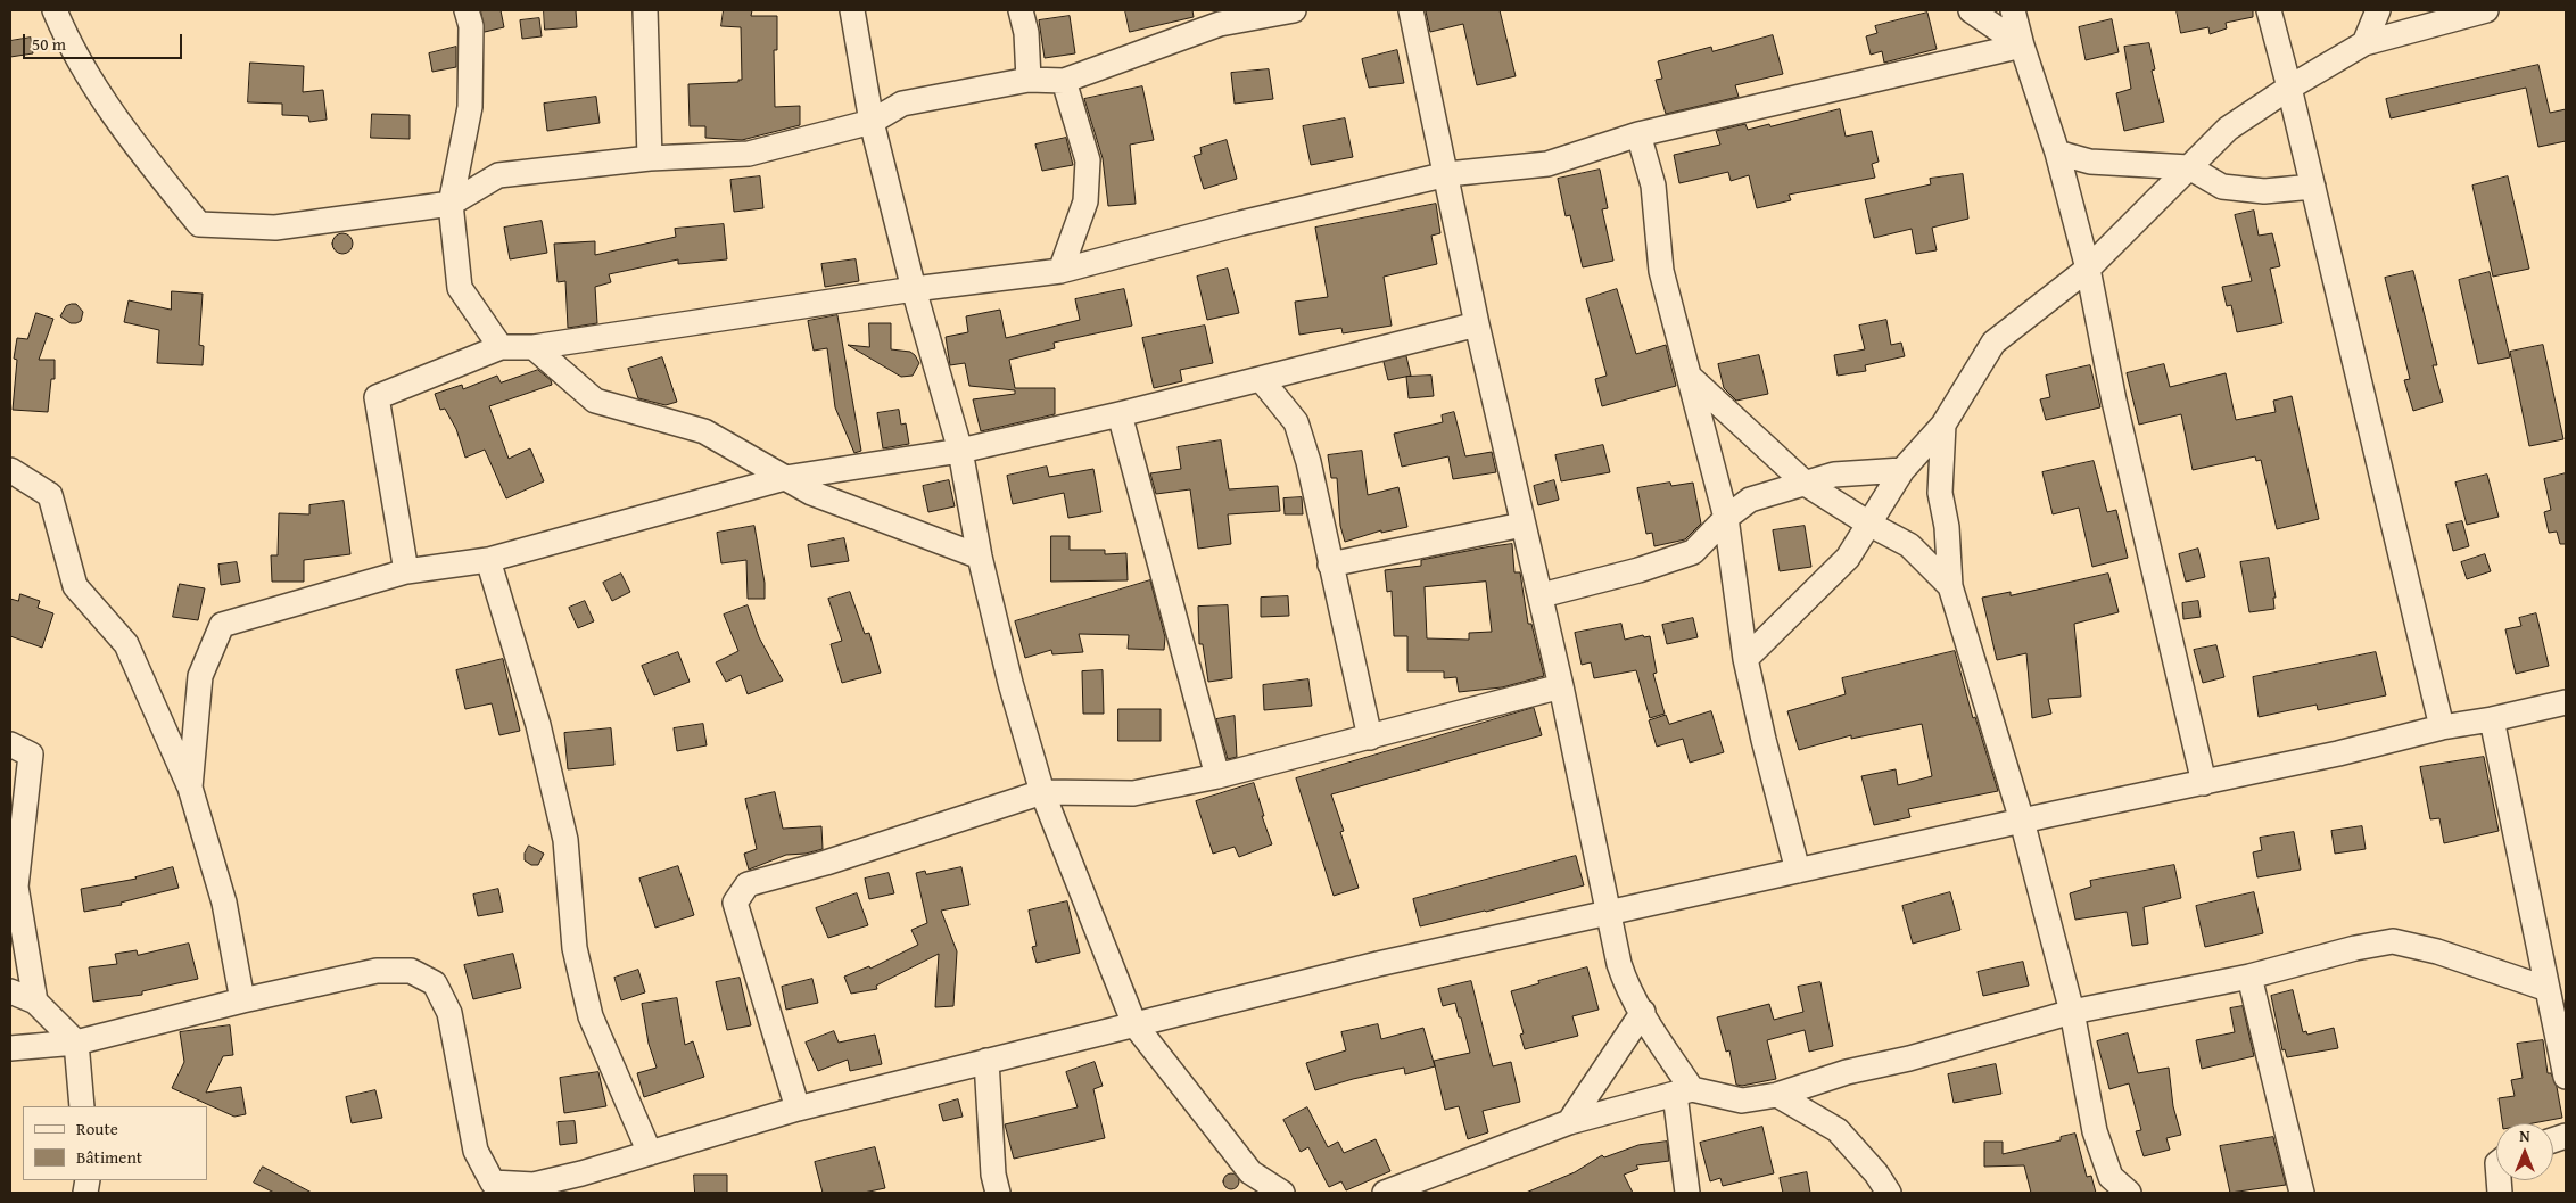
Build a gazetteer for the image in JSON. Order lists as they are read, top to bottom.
{
  "legend": ["Route", "Bâtiment"],
  "scale_bar": "50 m",
  "north": "top"
}
